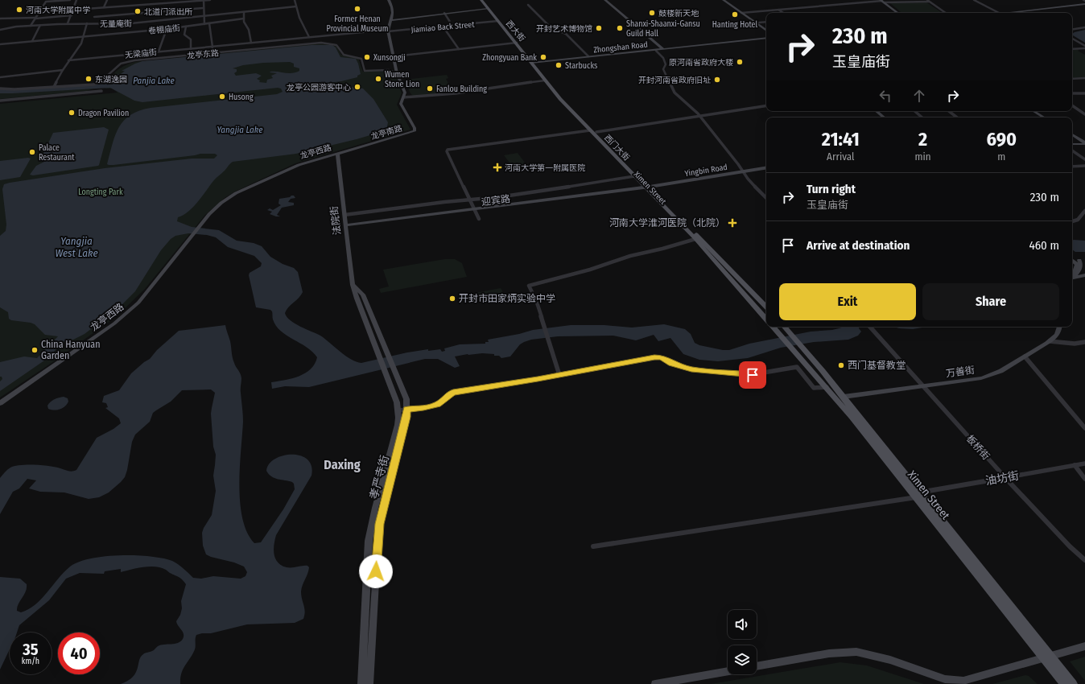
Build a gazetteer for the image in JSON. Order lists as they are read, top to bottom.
{
  "streets": {
    "main road": ["西大街", "西门大街", "Ximen Street"],
    "street": [
      "无量庵街",
      "Jiamiao Back Street",
      "卷棚庙街",
      "Zhongshan Road",
      "无梁庙街",
      "龙亭东路",
      "龙亭南路",
      "龙亭西路",
      "Yingbin Road",
      "迎宾路",
      "法院街",
      "万善街",
      "板桥街",
      "孝严寺街",
      "油坊街"
    ]
  },
  "crossings": [
    ["Jiamiao Back Street", "西大街"],
    ["Jiamiao Back Street", "无梁庙街"],
    ["Jiamiao Back Street", "龙亭南路"],
    ["西大街", "Zhongshan Road"],
    ["西大街", "西门大街"],
    ["西大街", "Ximen Street"],
    ["Zhongshan Road", "西门大街"],
    ["Zhongshan Road", "Ximen Street"],
    ["龙亭东路", "龙亭南路"],
    ["龙亭南路", "龙亭西路"],
    ["龙亭南路", "法院街"],
    ["西门大街", "Yingbin Road"],
    ["西门大街", "Ximen Street"],
    ["西门大街", "迎宾路"],
    ["龙亭西路", "法院街"],
    ["Yingbin Road", "Ximen Street"],
    ["Yingbin Road", "迎宾路"],
    ["Ximen Street", "迎宾路"],
    ["Ximen Street", "万善街"],
    ["Ximen Street", "油坊街"],
    ["迎宾路", "法院街"],
    ["法院街", "孝严寺街"],
    ["万善街", "板桥街"],
    ["板桥街", "油坊街"]
  ],
  "districts": ["Daxing"],
  "water": ["Panjia Lake", "Yangjia Lake", "Yangjia West Lake"],
  "parks": ["Longting Park"],
  "places": {
    "other": [
      "Former Henan Provincial Museum",
      "河南大学附属中学",
      "北道门派出所",
      "鼓楼新天地",
      "Hanting Hotel",
      "开封艺术博物馆",
      "Shanxi-Shaanxi-Gansu Guild Hall",
      "Xunsongji",
      "Zhongyuan Bank",
      "原河南省政府大楼",
      "Starbucks",
      "东湖逸园",
      "Wumen Stone Lion",
      "开封河南省政府旧址",
      "龙亭公园游客中心",
      "Fanlou Building",
      "Husong",
      "Dragon Pavilion",
      "Palace Restaurant",
      "开封市田家炳实验中学",
      "China Hanyuan Garden",
      "西门基督教堂"
    ],
    "health": ["河南大学第一附属医院", "河南大学淮河医院（北院）"]
  },
  "page": {
    "turn": ["230 m", "玉皇庙街"],
    "eta": [
      "21:41",
      "Arrival",
      "2",
      "min",
      "690",
      "m"
    ],
    "list": [
      {
        "name": "Turn right",
        "note": "玉皇庙街",
        "value": "230 m"
      },
      {
        "name": "Arrive at destination",
        "value": "460 m"
      }
    ],
    "buttons": ["Exit", "Share"],
    "speed": "35 km/h",
    "limit": "40"
  }
}
